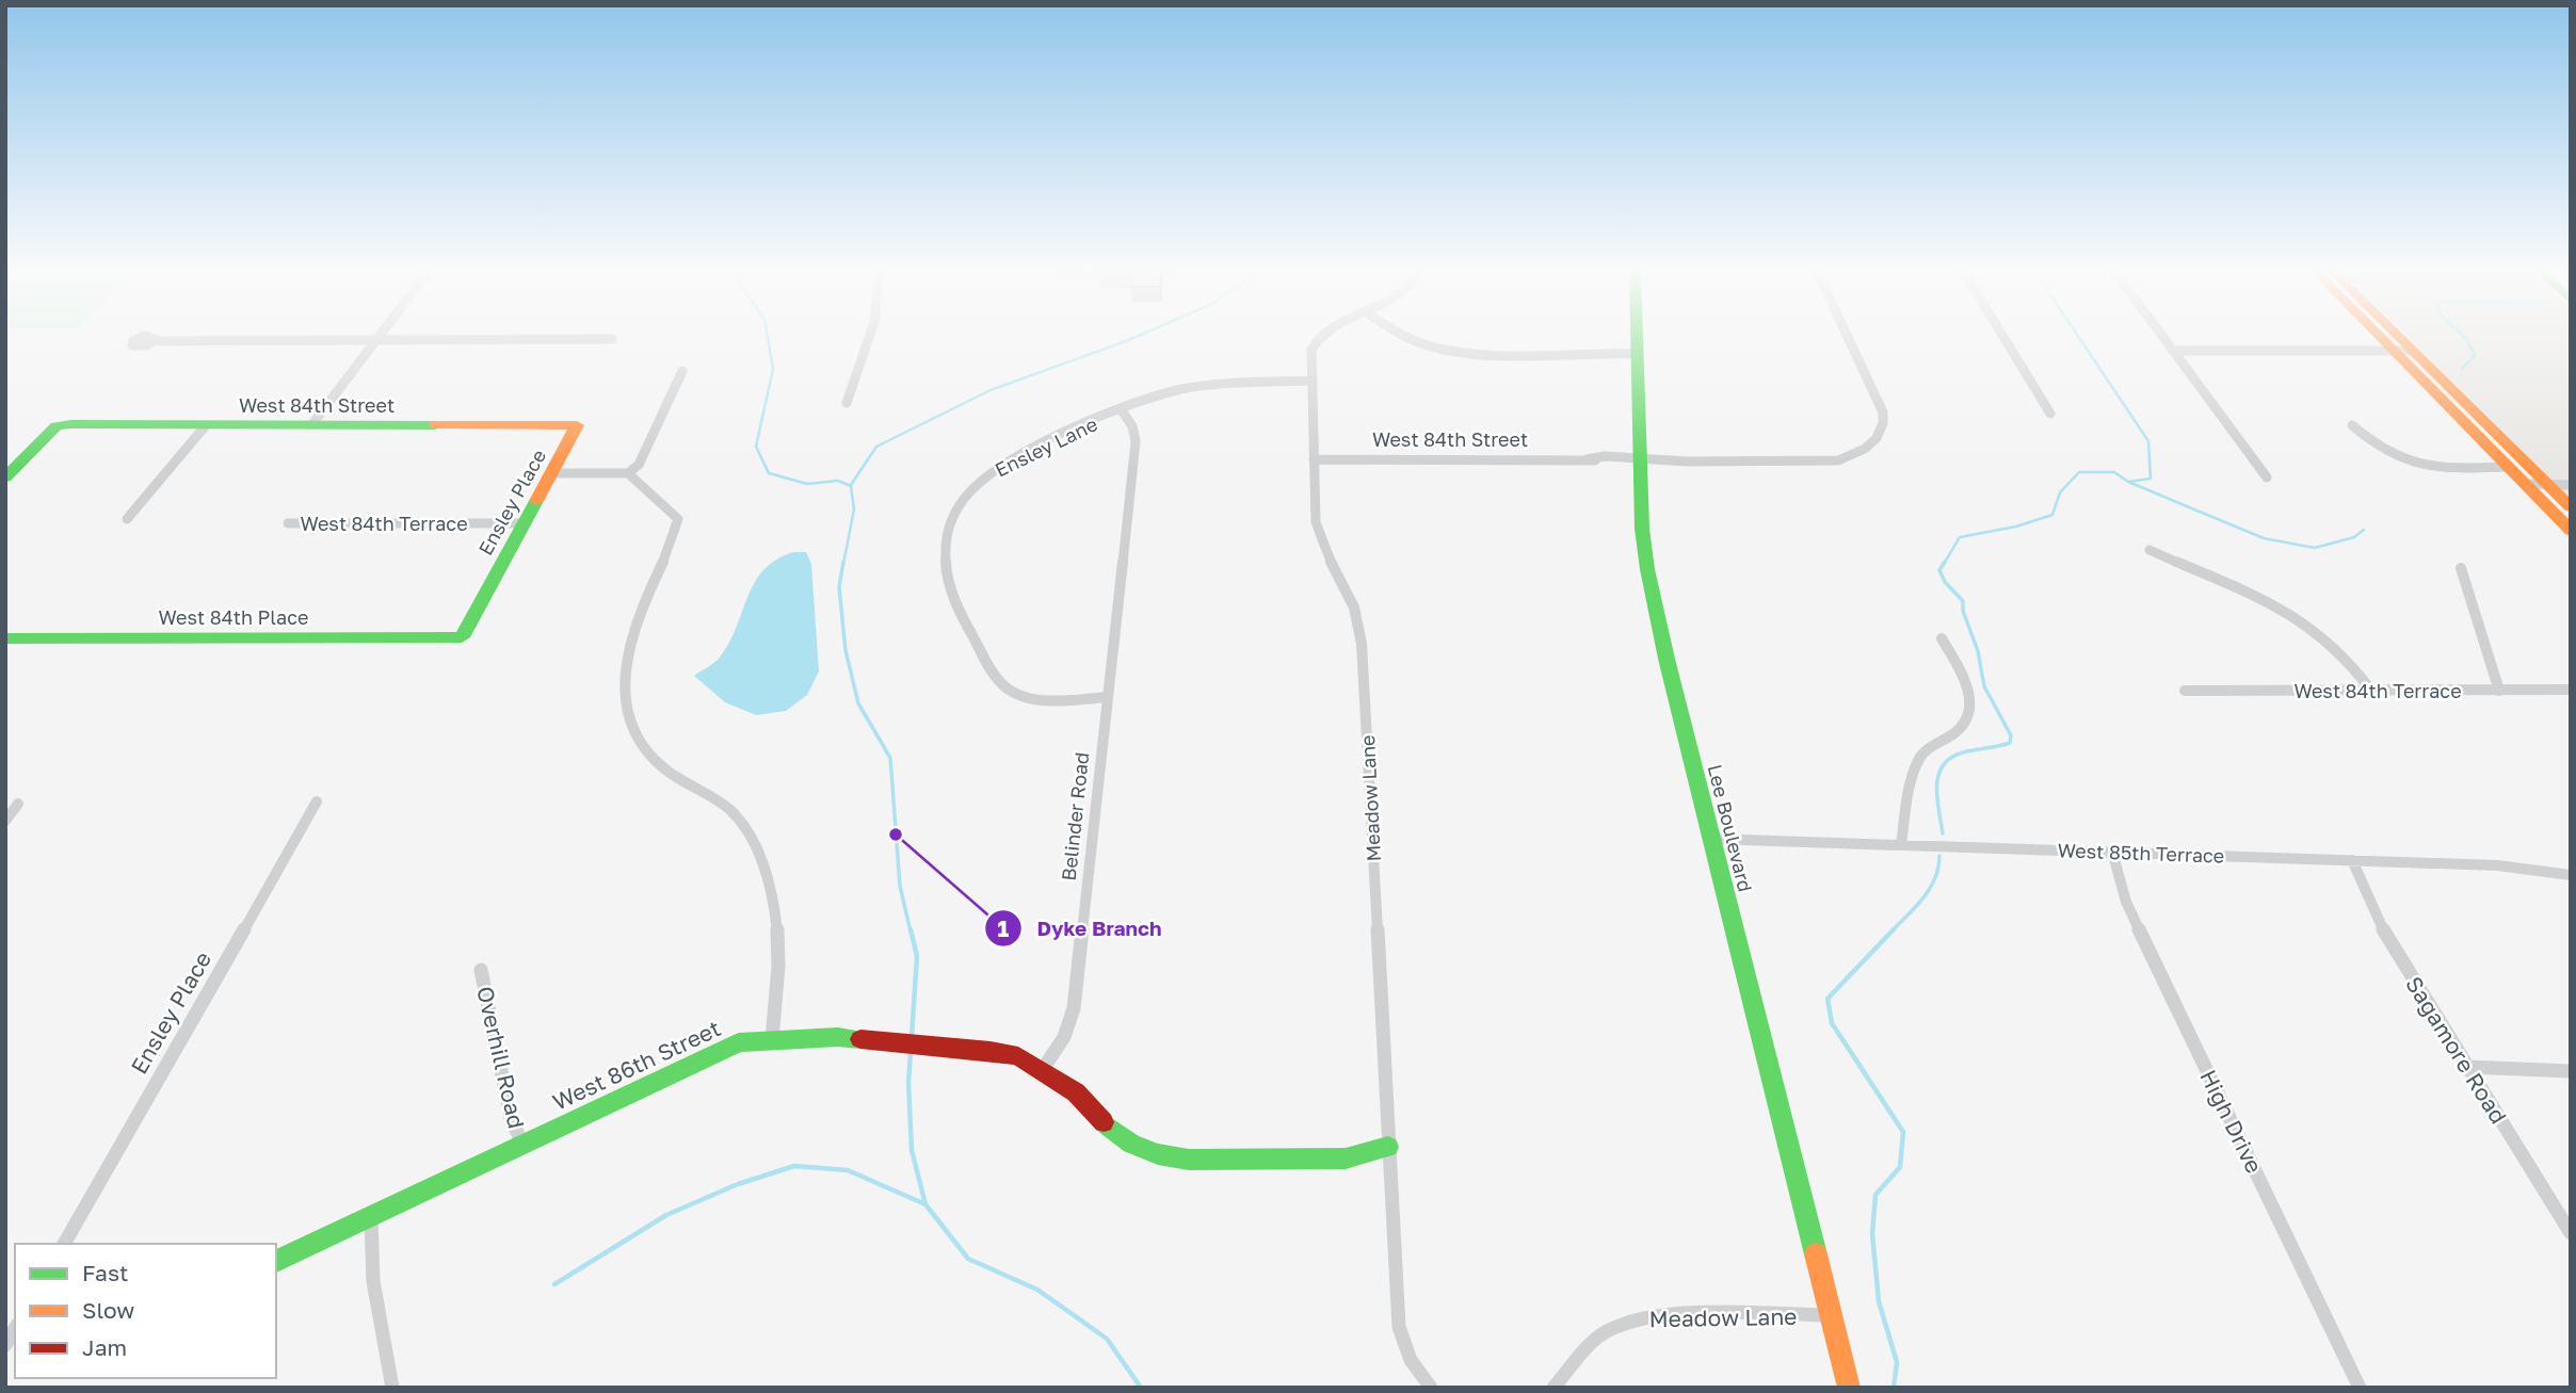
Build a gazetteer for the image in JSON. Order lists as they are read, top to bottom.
{
  "streets": {
    "street": [
      "West 84th Street",
      "Ensley Lane",
      "Ensley Place",
      "West 84th Terrace",
      "West 84th Place",
      "Meadow Lane",
      "Belinder Road",
      "Lee Boulevard",
      "West 85th Terrace",
      "Sagamore Road",
      "Overhill Road",
      "West 86th Street",
      "High Drive"
    ]
  },
  "crossings": [
    ["West 84th Street", "Ensley Place"],
    ["West 84th Street", "Meadow Lane"],
    ["West 84th Street", "Lee Boulevard"],
    ["Ensley Lane", "Meadow Lane"],
    ["Ensley Lane", "Belinder Road"],
    ["Ensley Place", "West 84th Terrace"],
    ["Ensley Place", "West 84th Place"],
    ["Meadow Lane", "Lee Boulevard"],
    ["Belinder Road", "West 86th Street"],
    ["Lee Boulevard", "West 85th Terrace"],
    ["West 85th Terrace", "Sagamore Road"],
    ["West 85th Terrace", "High Drive"],
    ["Overhill Road", "West 86th Street"]
  ],
  "places": ["Dyke Branch"],
  "legend": ["Fast", "Slow", "Jam"]
}
